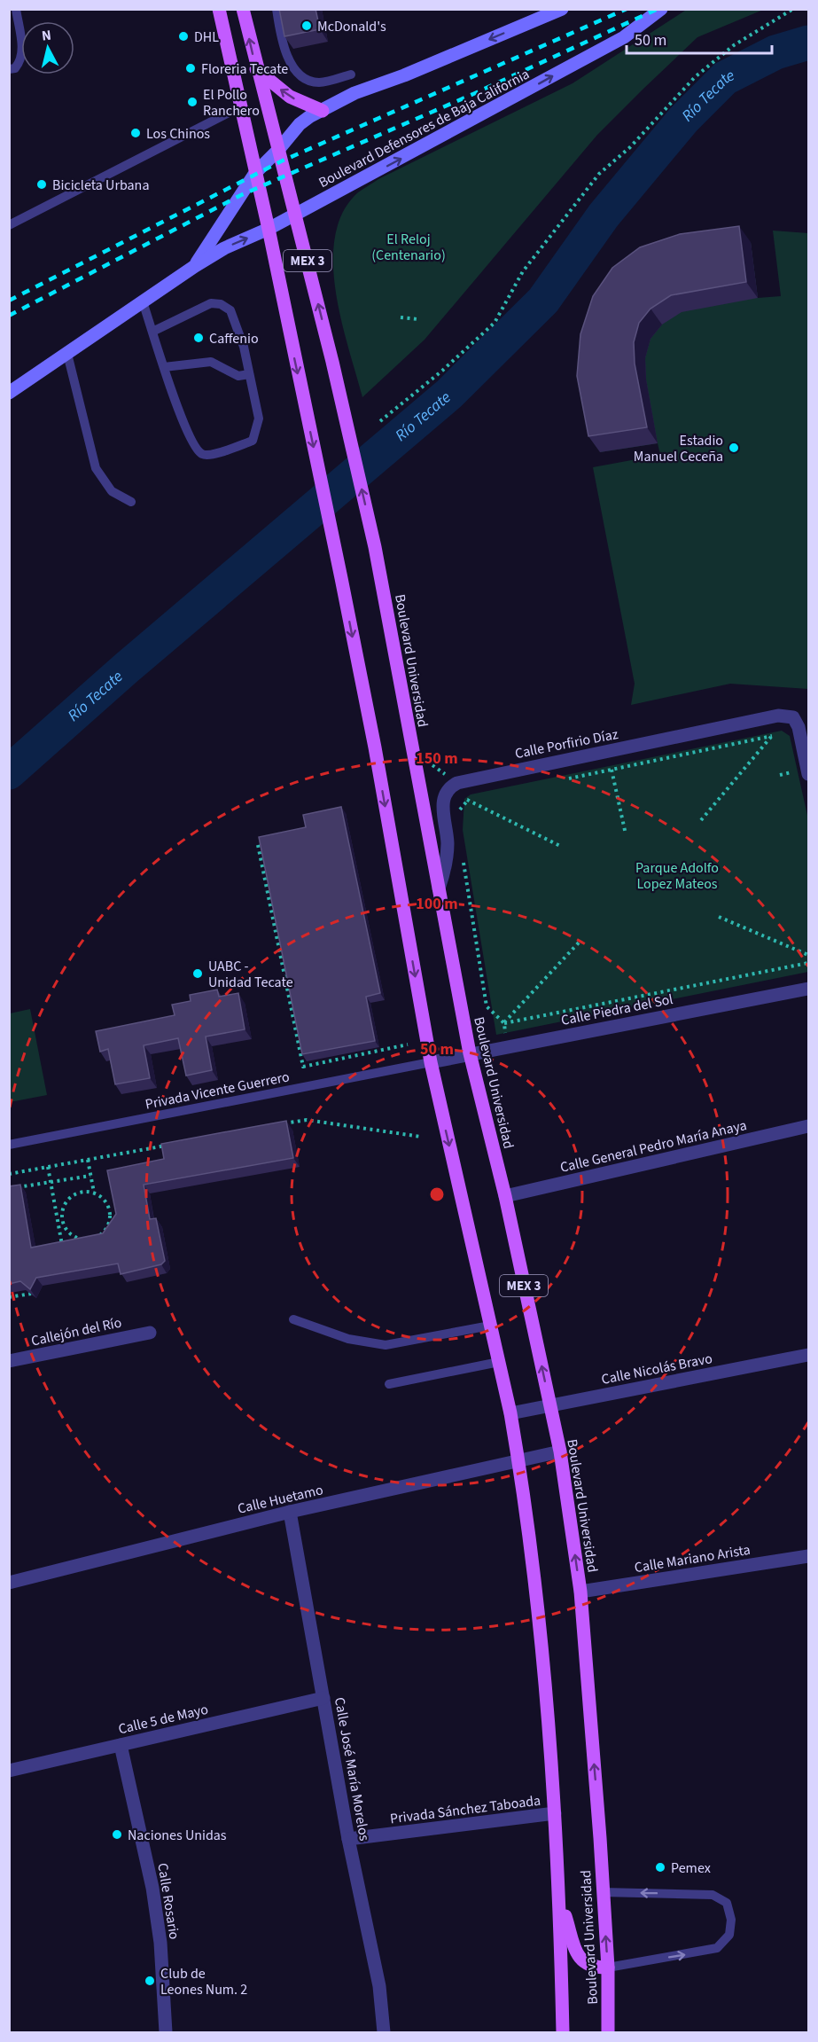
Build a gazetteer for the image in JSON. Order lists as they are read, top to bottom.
{
  "streets": {
    "main road": ["Boulevard Defensores de Baja California", "MEX 3", "Boulevard Universidad"],
    "street": [
      "Calle Porfirio Díaz",
      "Calle Piedra del Sol",
      "Calle General Pedro María Anaya",
      "Callejón del Río",
      "Calle Nicolás Bravo",
      "Calle Huetamo",
      "Calle Mariano Arista",
      "Calle 5 de Mayo",
      "Calle José María Morelos",
      "Privada Sánchez Taboada",
      "Calle Rosario"
    ],
    "lane": ["Privada Vicente Guerrero"]
  },
  "crossings": [
    ["Boulevard Defensores de Baja California", "MEX 3"],
    ["Boulevard Defensores de Baja California", "Boulevard Universidad"],
    ["MEX 3", "Boulevard Universidad"],
    ["Boulevard Universidad", "Calle Piedra del Sol"],
    ["Boulevard Universidad", "Privada Vicente Guerrero"],
    ["Boulevard Universidad", "Calle General Pedro María Anaya"],
    ["Boulevard Universidad", "Calle Nicolás Bravo"],
    ["Boulevard Universidad", "Calle Huetamo"],
    ["Boulevard Universidad", "Calle Mariano Arista"],
    ["Boulevard Universidad", "Privada Sánchez Taboada"],
    ["Calle Piedra del Sol", "Privada Vicente Guerrero"],
    ["Calle Huetamo", "Calle José María Morelos"],
    ["Calle 5 de Mayo", "Calle José María Morelos"],
    ["Calle 5 de Mayo", "Calle Rosario"],
    ["Calle José María Morelos", "Privada Sánchez Taboada"]
  ],
  "water": ["Río Tecate"],
  "parks": ["El Reloj (Centenario)", "Parque Adolfo Lopez Mateos"],
  "places": [
    "McDonald's",
    "DHL",
    "Floreria Tecate",
    "El Pollo Ranchero",
    "Los Chinos",
    "Bicicleta Urbana",
    "Caffenio",
    "Estadio Manuel Ceceña",
    "UABC - Unidad Tecate",
    "Naciones Unidas",
    "Pemex",
    "Club de Leones Num. 2"
  ],
  "scale_bar": "50 m",
  "north": "top",
  "rings": ["150 m", "100 m", "50 m"]
}
